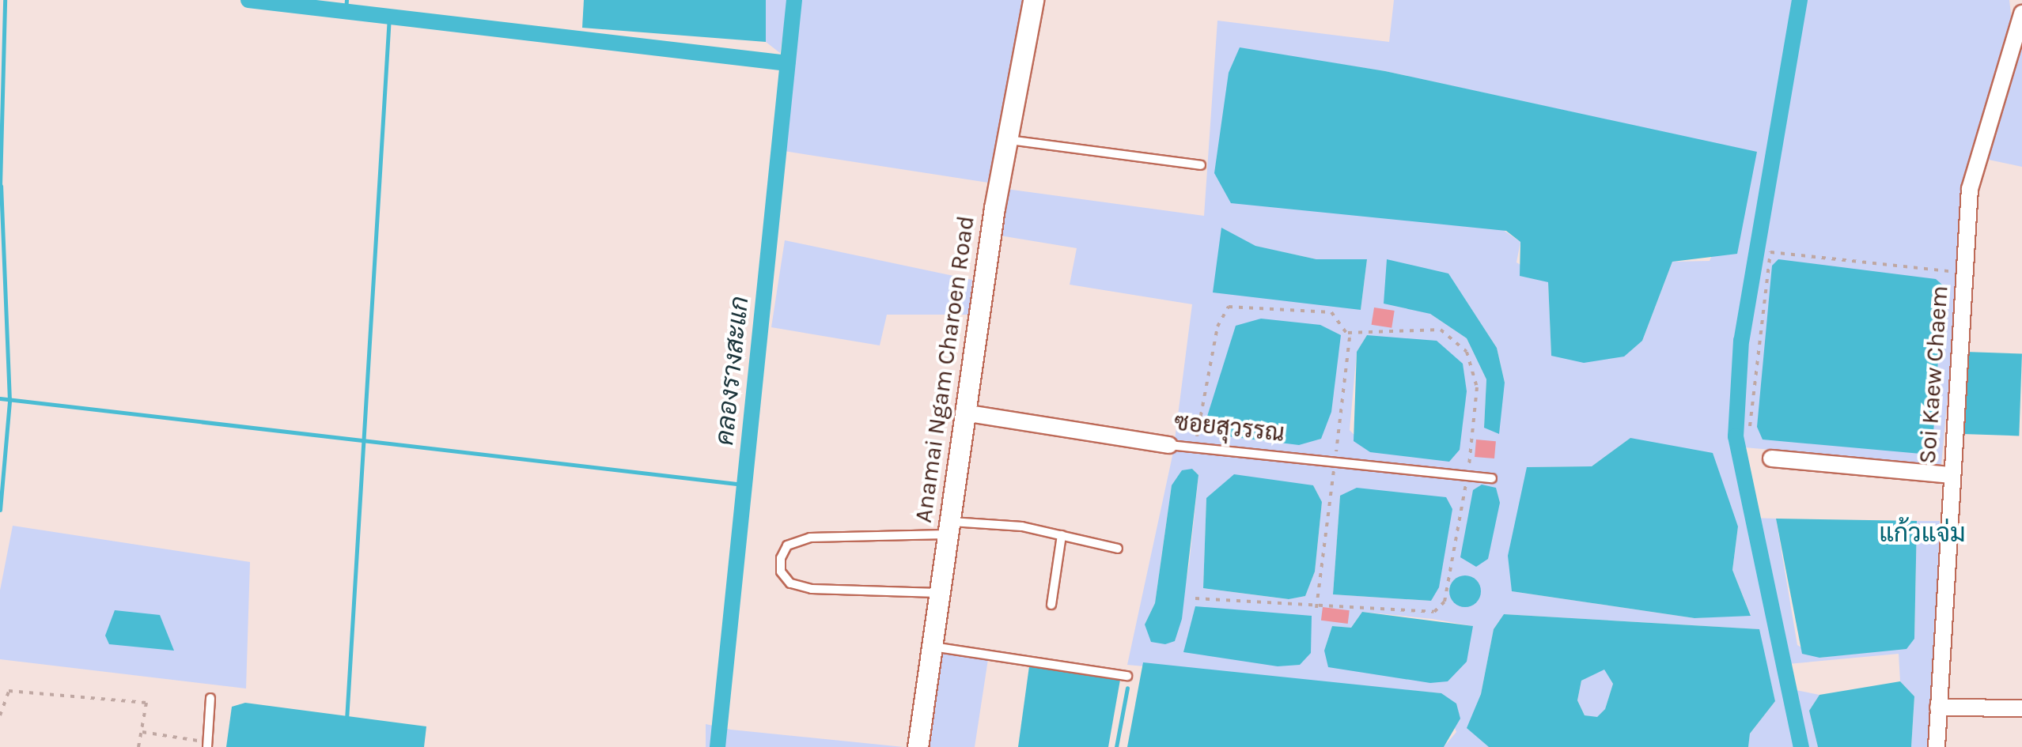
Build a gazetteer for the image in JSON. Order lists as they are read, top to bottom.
{
  "streets": {
    "street": ["Anamai Ngam Charoen Road", "Soi Kaew Chaem", "ซอยสุวรรณ"]
  },
  "crossings": [
    ["Anamai Ngam Charoen Road", "ซอยสุวรรณ"]
  ],
  "districts": ["แก้วแจ่ม"],
  "water": ["คลองรางสะแก"]
}
